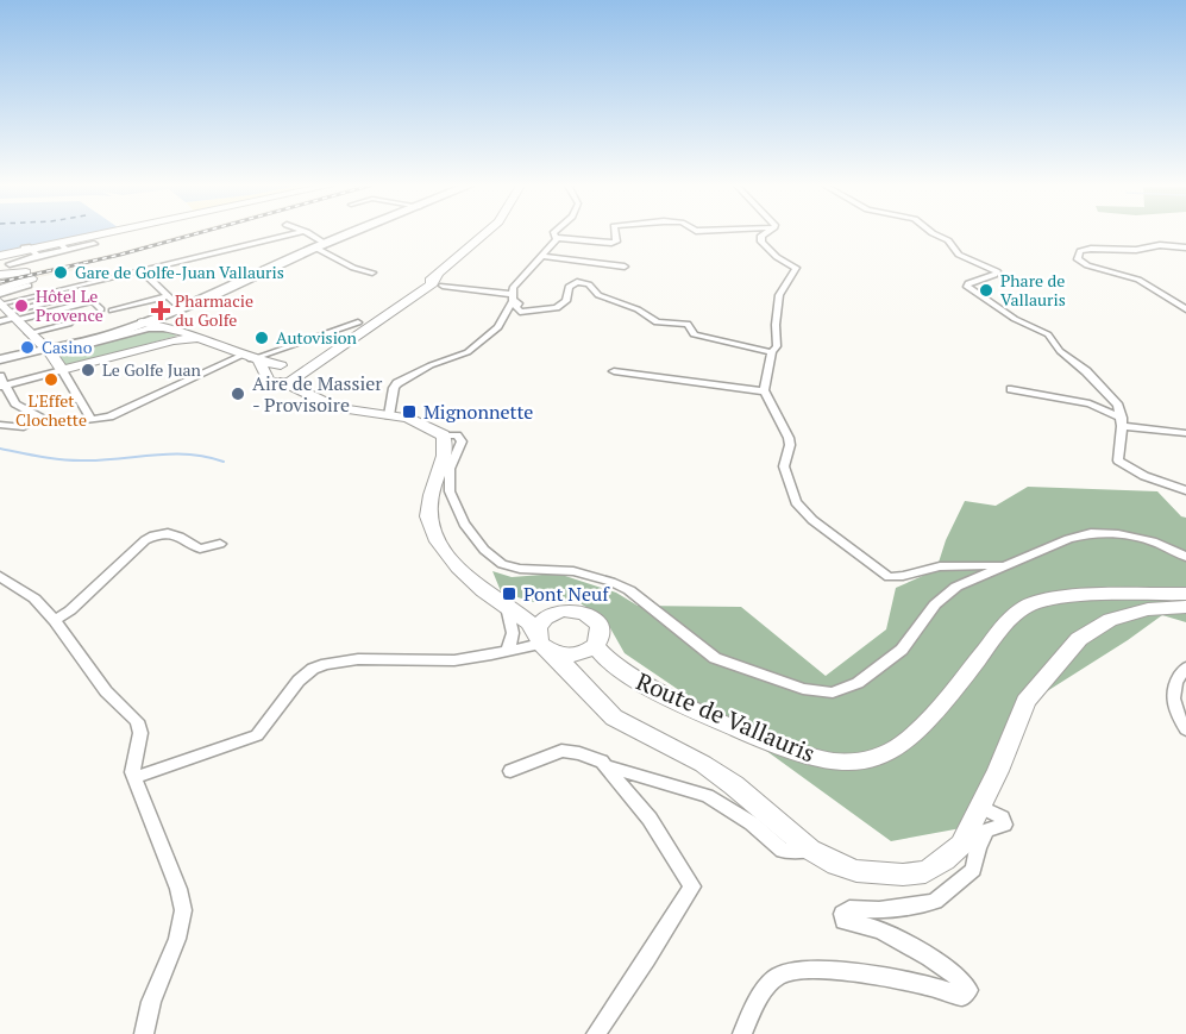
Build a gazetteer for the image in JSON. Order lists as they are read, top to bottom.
{
  "streets": {
    "main road": ["Route de Vallauris"]
  },
  "places": {
    "other": [
      "Gare de Golfe-Juan Vallauris",
      "Phare de Vallauris",
      "Hôtel Le Provence",
      "Autovision",
      "Casino",
      "Le Golfe Juan",
      "L'Effet Clochette",
      "Aire de Massier - Provisoire"
    ],
    "health": ["Pharmacie du Golfe"],
    "transit": ["Mignonnette", "Pont Neuf"]
  }
}
